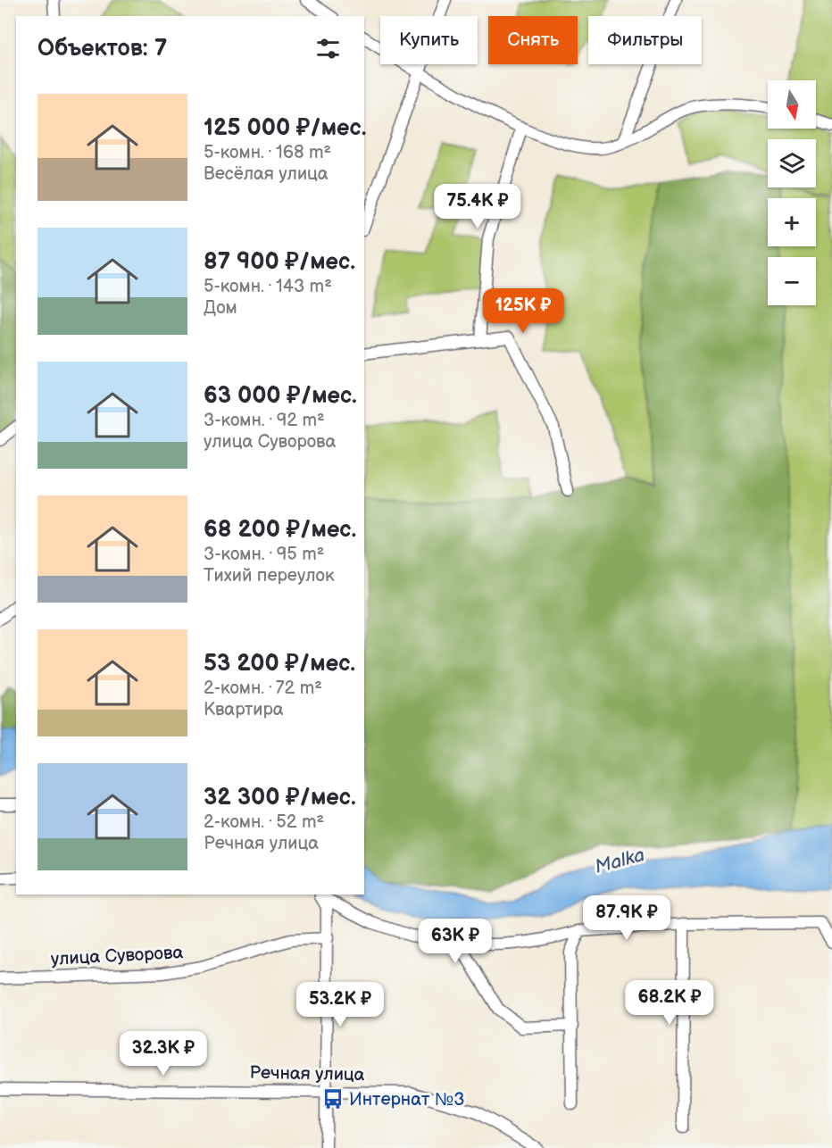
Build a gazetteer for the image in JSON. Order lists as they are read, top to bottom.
{
  "streets": {
    "street": ["улица Суворова", "Речная улица"]
  },
  "water": ["Malka"],
  "places": {
    "bus stop": ["Интернат №3"]
  },
  "north": "bottom",
  "page": {
    "chip": ["Купить", "Снять", "Фильтры"],
    "heading": "Объектов: 7",
    "map_buttons": ["+", "−"],
    "list": [
      {
        "name": "125 000 ₽/мес.",
        "note": "5-комн. · 168 m² · Весёлая улица"
      },
      {
        "name": "87 900 ₽/мес.",
        "note": "5-комн. · 143 m² · Дом"
      },
      {
        "name": "63 000 ₽/мес.",
        "note": "3-комн. · 92 m² · улица Суворова"
      },
      {
        "name": "68 200 ₽/мес.",
        "note": "3-комн. · 95 m² · Тихий переулок"
      },
      {
        "name": "53 200 ₽/мес.",
        "note": "2-комн. · 72 m² · Квартира"
      },
      {
        "name": "32 300 ₽/мес.",
        "note": "2-комн. · 52 m² · Речная улица"
      }
    ],
    "price": [
      "75.4K ₽",
      "125K ₽",
      "87.9K ₽",
      "63K ₽",
      "68.2K ₽",
      "53.2K ₽",
      "32.3K ₽"
    ]
  }
}
